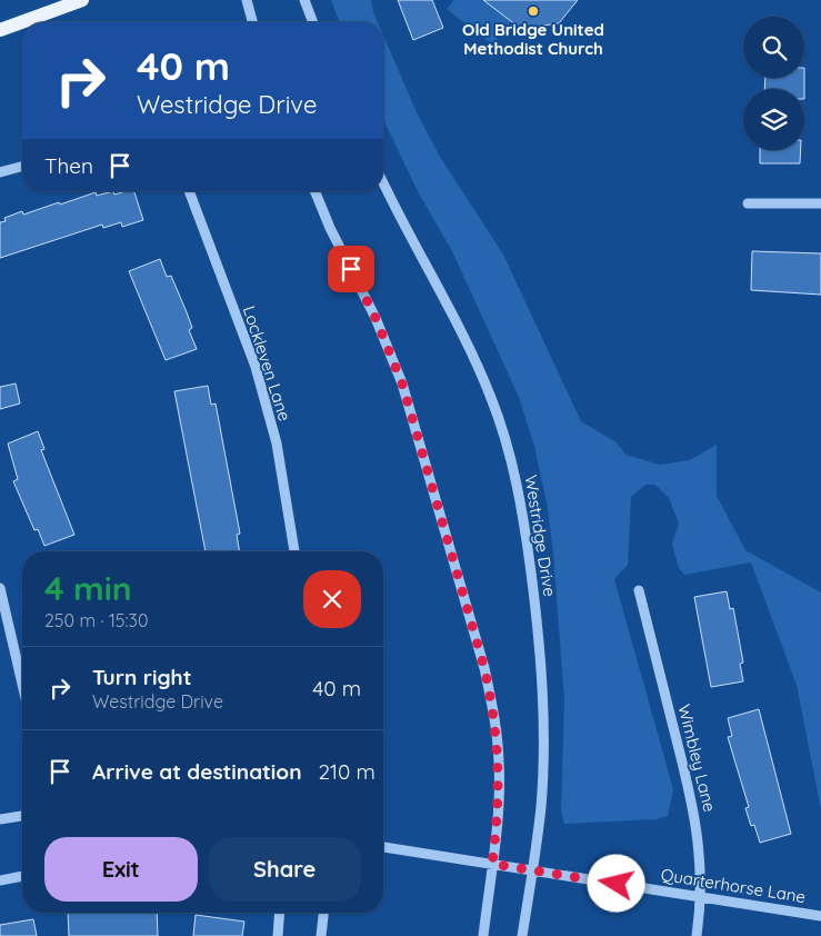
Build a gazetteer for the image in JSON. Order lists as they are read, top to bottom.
{
  "streets": {
    "street": [
      "Lockleven Lane",
      "Westridge Drive",
      "Wimbley Lane",
      "Quarterhorse Lane"
    ]
  },
  "crossings": [
    ["Westridge Drive", "Quarterhorse Lane"],
    ["Wimbley Lane", "Quarterhorse Lane"]
  ],
  "places": ["Old Bridge United Methodist Church"],
  "page": {
    "turn": ["40 m", "Westridge Drive"],
    "then": "Then",
    "heading": ["4 min", "250 m · 15:30"],
    "list": [
      {
        "name": "Turn right",
        "note": "Westridge Drive",
        "value": "40 m"
      },
      {
        "name": "Arrive at destination",
        "value": "210 m"
      }
    ],
    "buttons": ["Exit", "Share"]
  }
}
